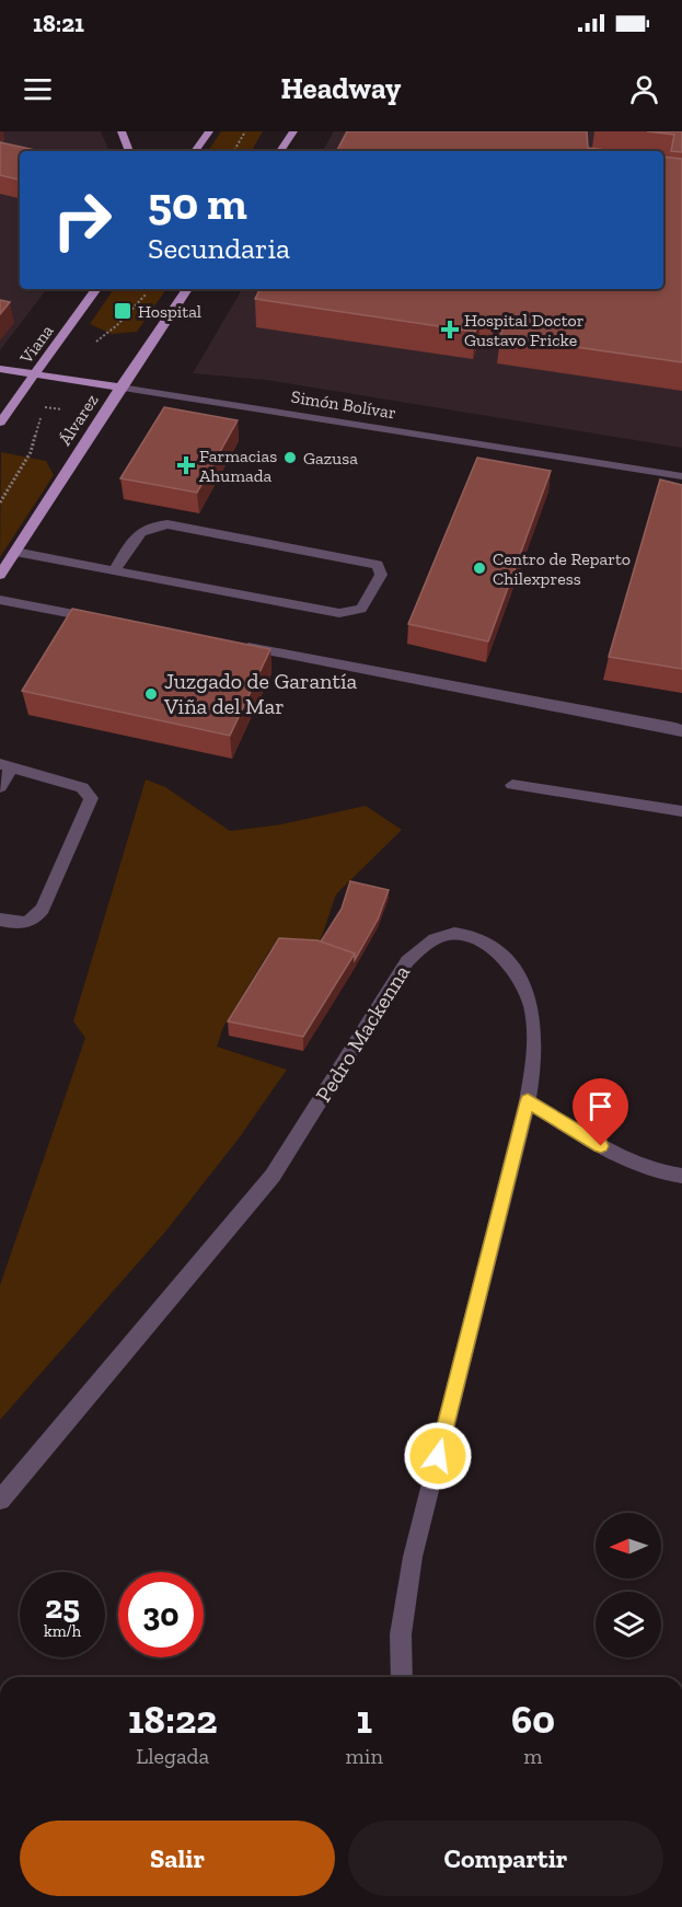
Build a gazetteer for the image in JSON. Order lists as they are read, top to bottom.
{
  "streets": {
    "main road": ["Viana", "Simón Bolívar", "Álvarez"],
    "street": ["Pedro Mackenna"]
  },
  "crossings": [
    ["Viana", "Simón Bolívar"],
    ["Simón Bolívar", "Álvarez"]
  ],
  "places": {
    "transit": ["Hospital"],
    "health": ["Hospital Doctor Gustavo Fricke", "Farmacias Ahumada"],
    "other": ["Gazusa", "Centro de Reparto Chilexpress", "Juzgado de Garantía Viña del Mar"]
  },
  "north": "left",
  "page": {
    "status": "18:21",
    "header": "Headway",
    "turn": ["50 m", "Secundaria"],
    "speed": "25 km/h",
    "limit": "30",
    "eta": [
      "18:22",
      "Llegada",
      "1",
      "min",
      "60",
      "m"
    ],
    "buttons": ["Salir", "Compartir"]
  }
}
